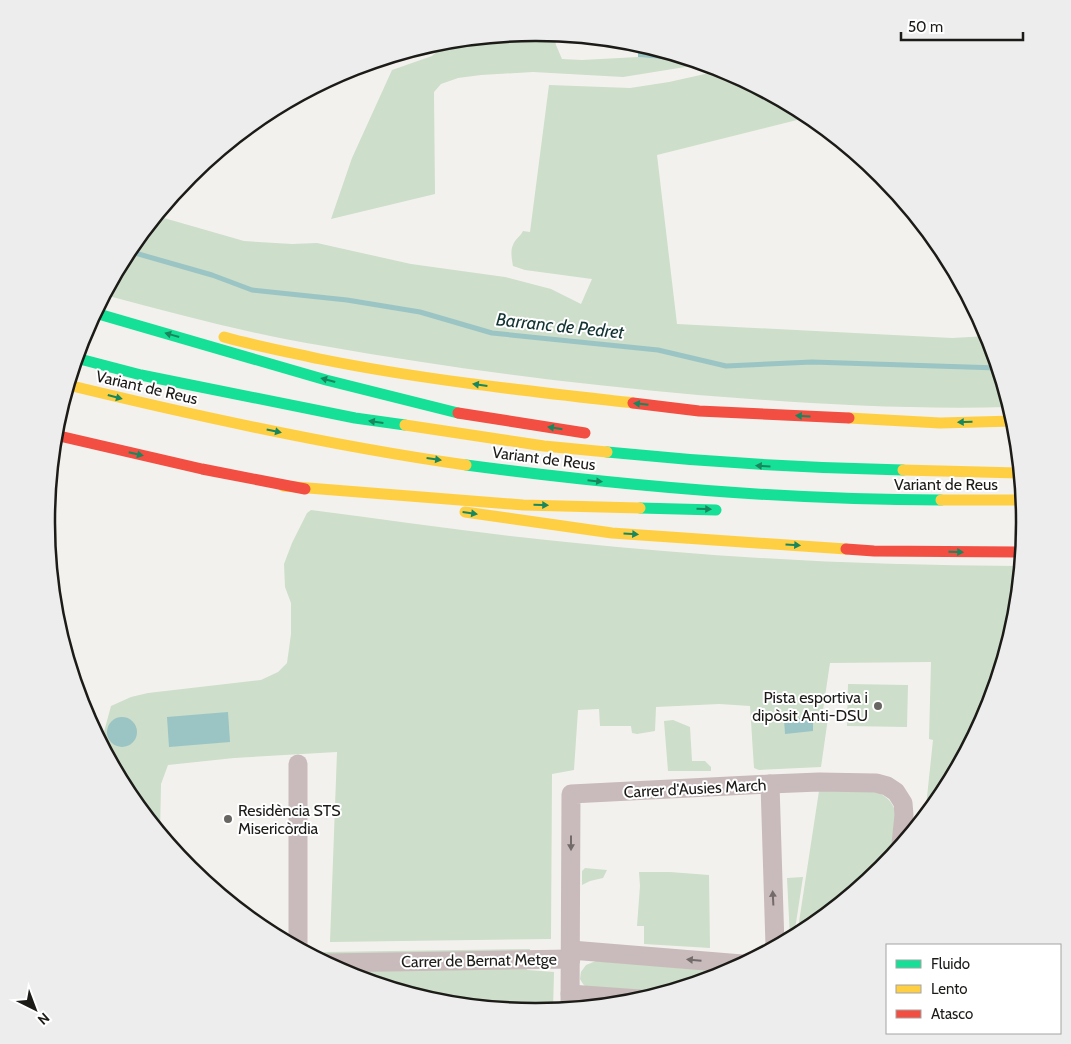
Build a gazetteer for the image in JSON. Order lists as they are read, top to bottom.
{
  "streets": {
    "main road": ["Variant de Reus"],
    "street": ["Carrer d'Ausies March", "Carrer de Bernat Metge"]
  },
  "crossings": [
    ["Carrer d'Ausies March", "Carrer de Bernat Metge"]
  ],
  "one_way": ["Carrer de Bernat Metge"],
  "water": ["Barranc de Pedret"],
  "places": ["Pista esportiva i dipòsit Anti-DSU", "Residència STS Misericòrdia"],
  "legend": ["Fluido", "Lento", "Atasco"],
  "scale_bar": "50 m",
  "north": "bottom right"
}
